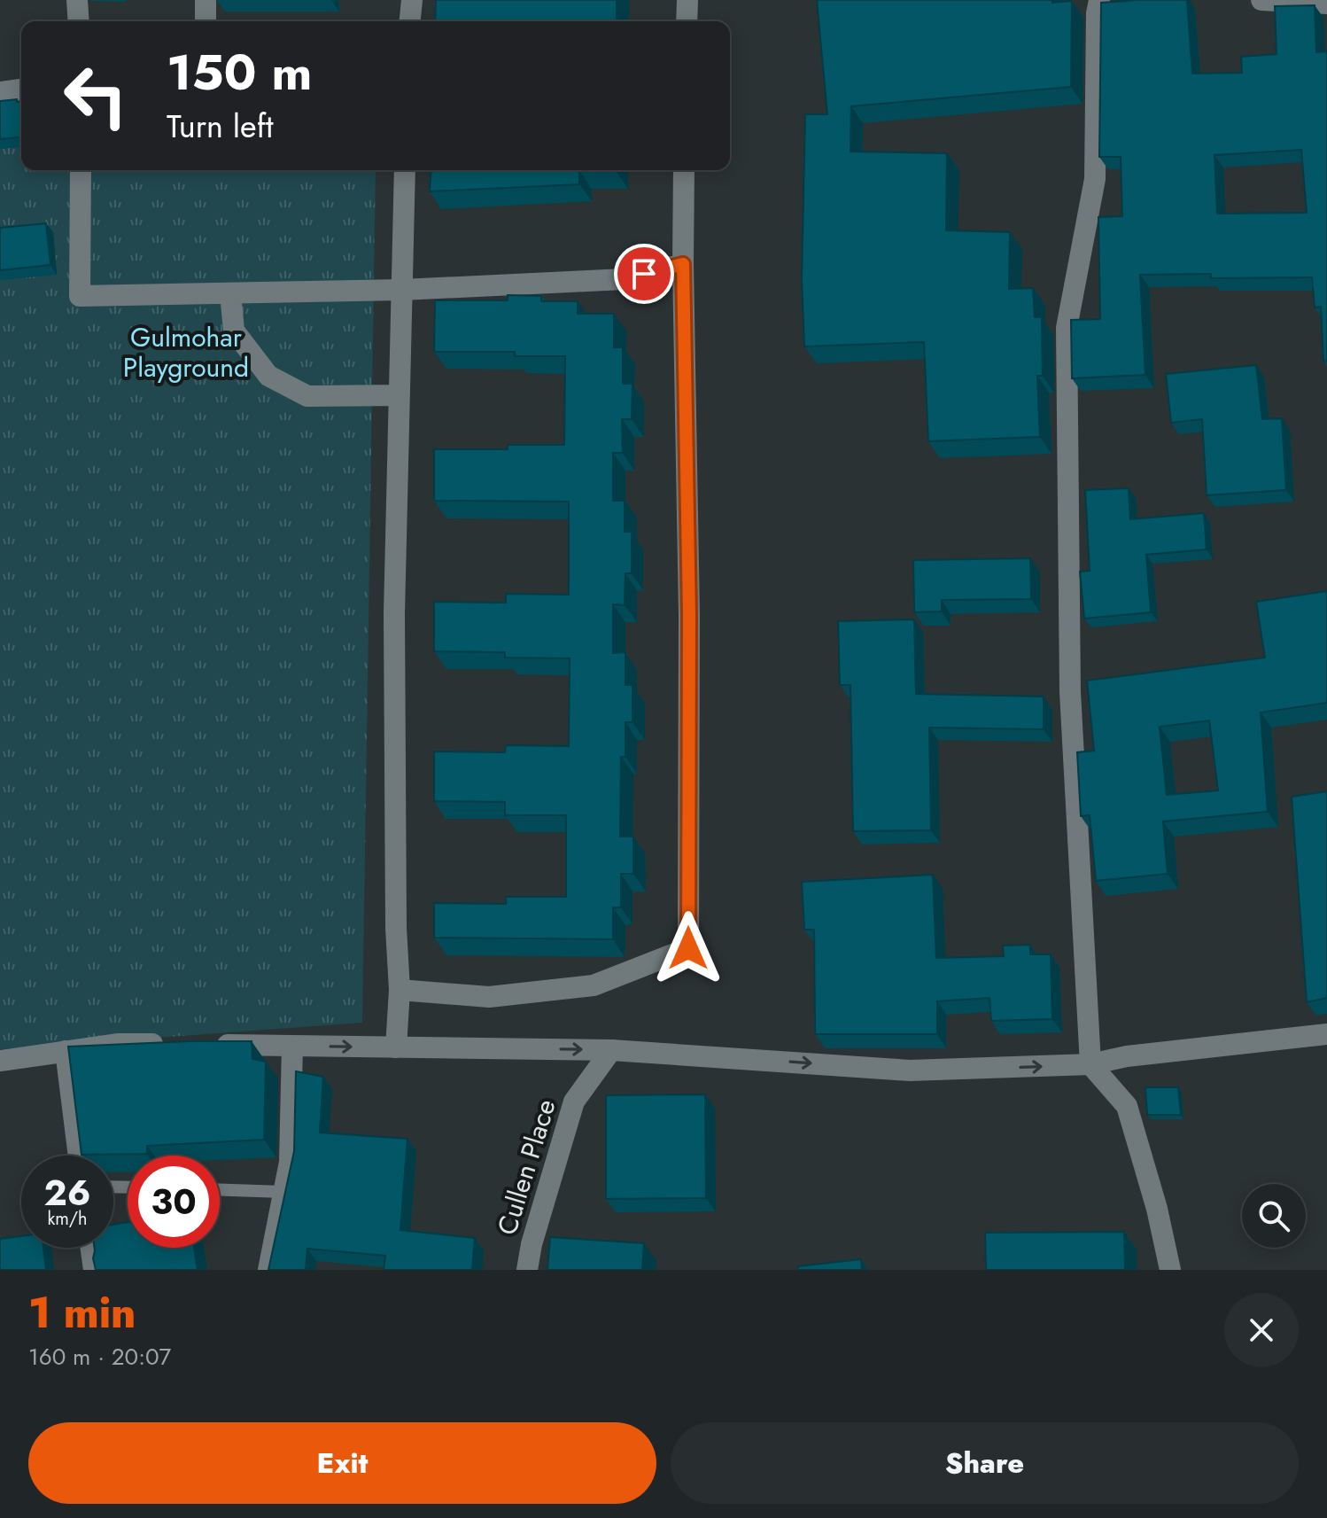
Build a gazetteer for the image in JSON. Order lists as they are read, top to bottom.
{
  "streets": {
    "street": ["Cullen Place"]
  },
  "parks": ["Gulmohar Playground"],
  "page": {
    "turn": ["150 m", "Turn left"],
    "speed": "26 km/h",
    "limit": "30",
    "heading": ["1 min", "160 m · 20:07"],
    "buttons": ["Exit", "Share"]
  }
}
